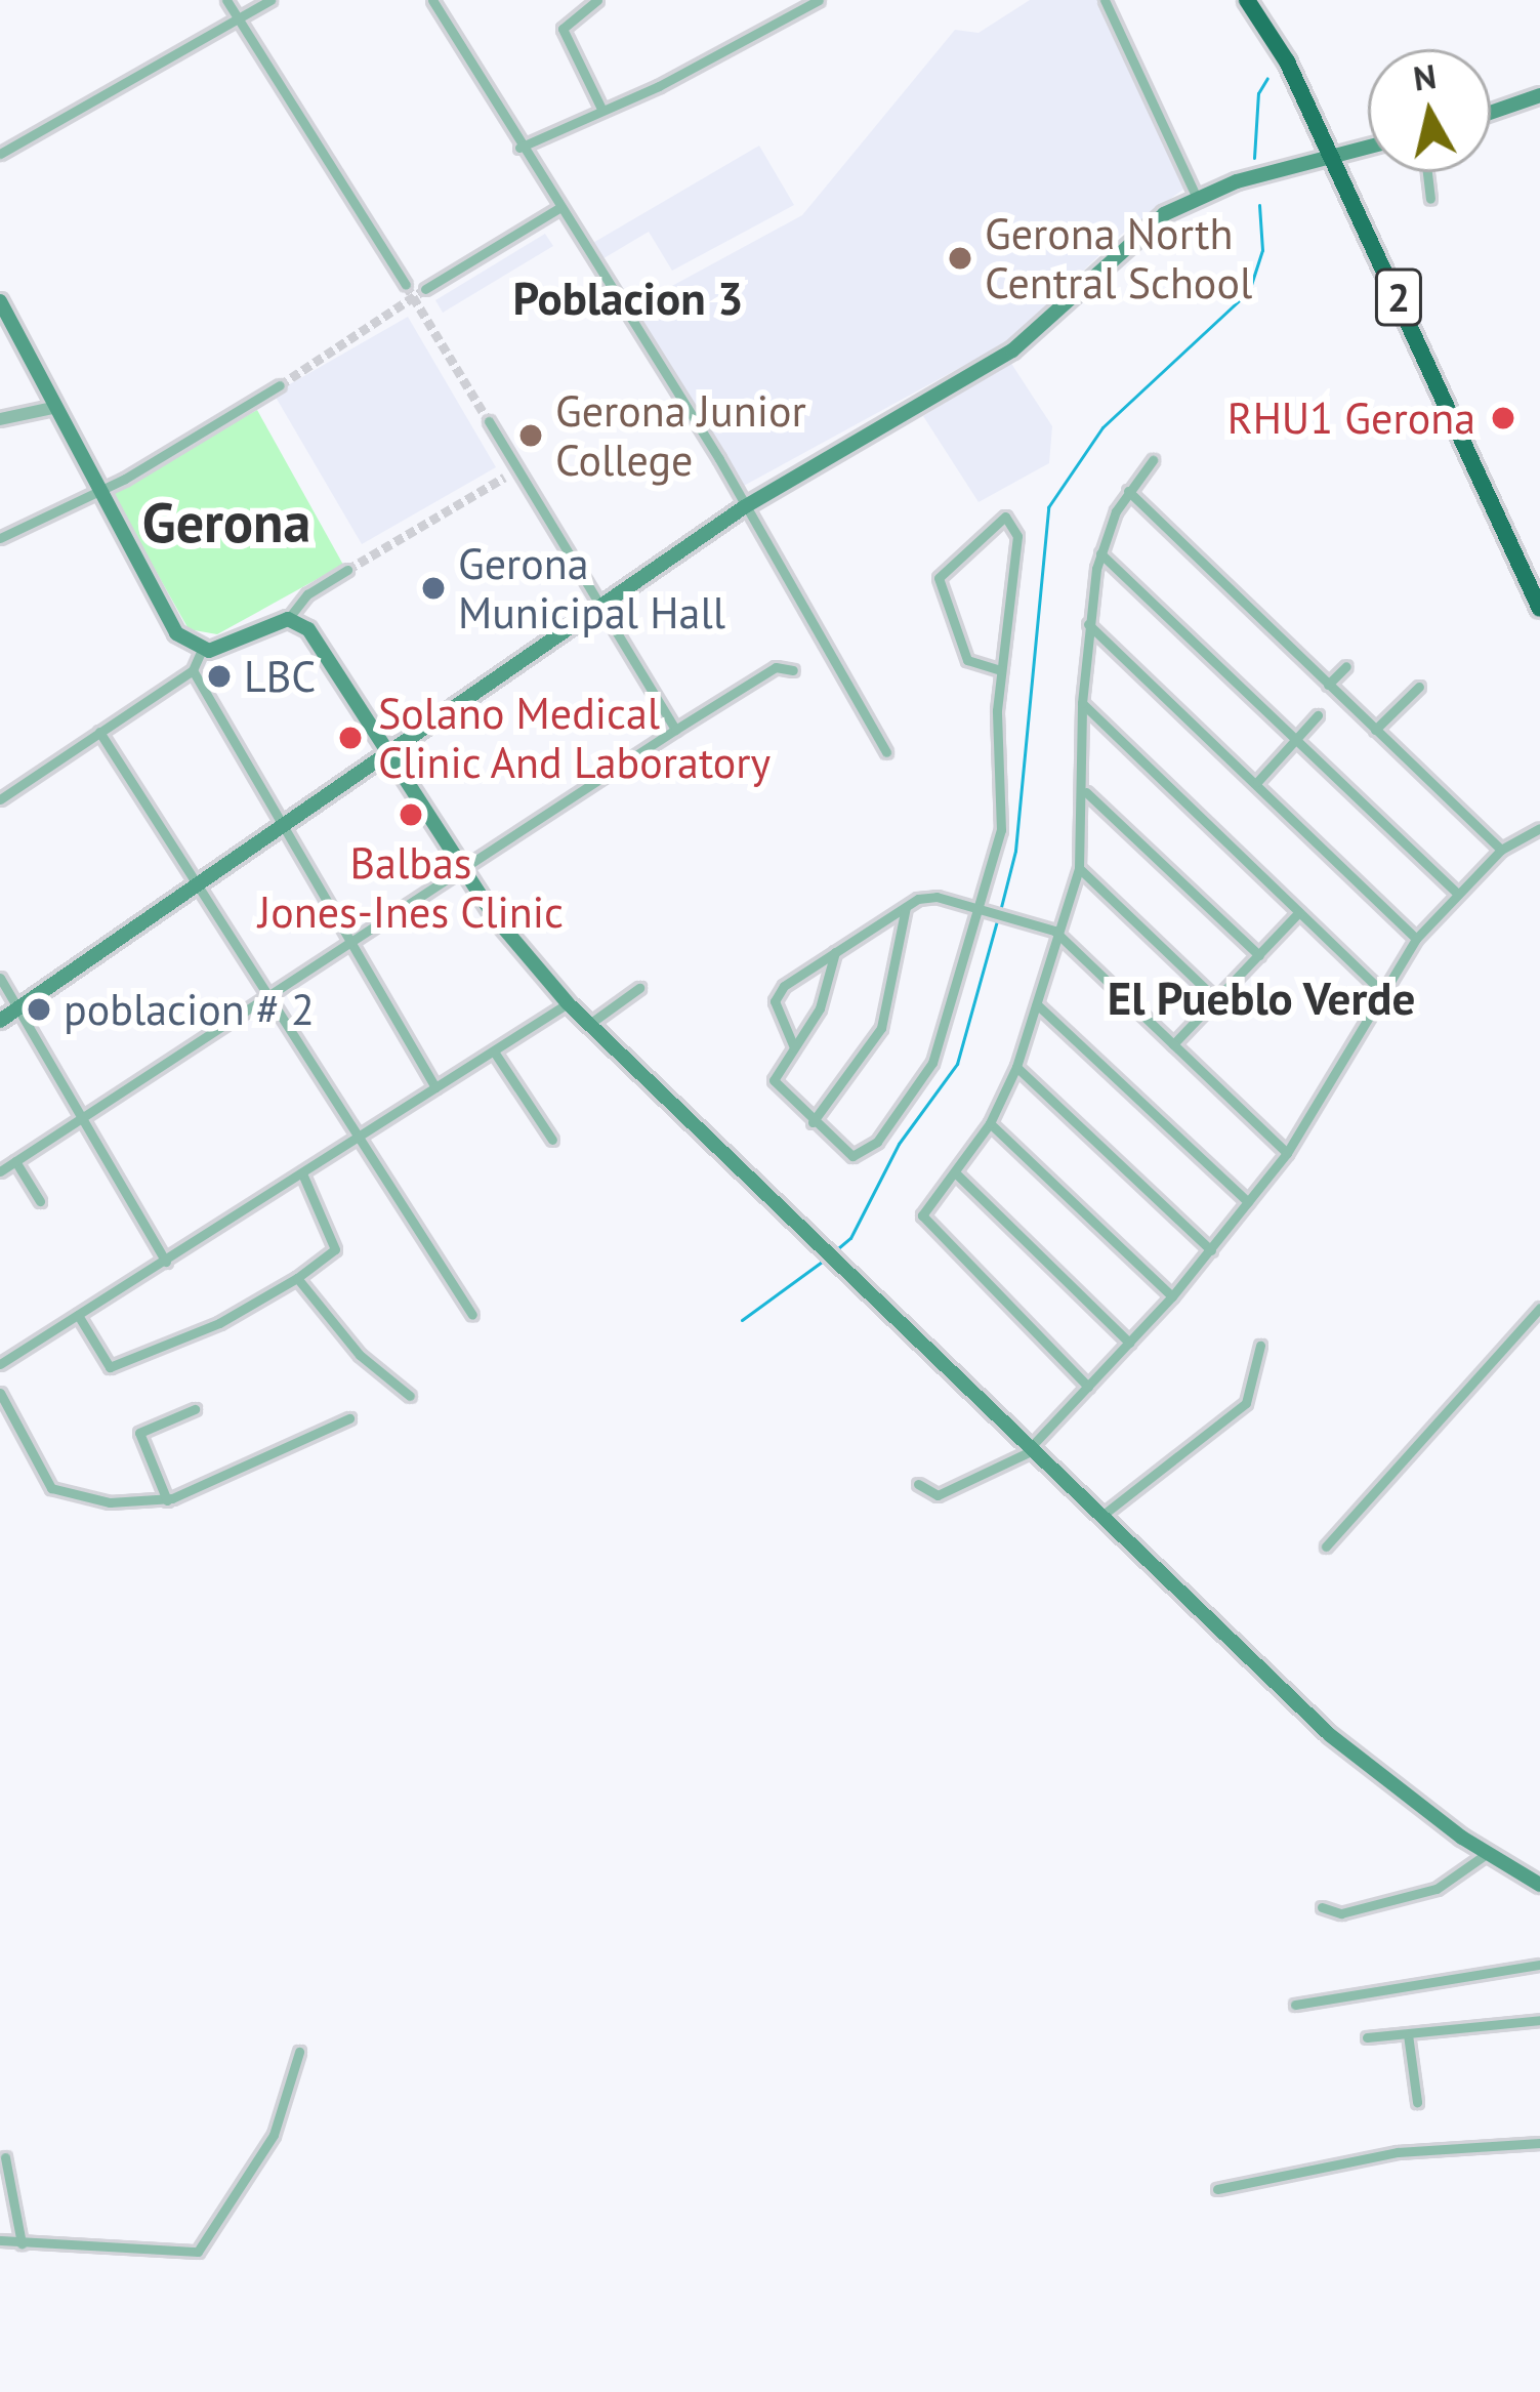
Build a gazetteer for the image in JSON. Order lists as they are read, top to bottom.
{
  "streets": {
    "highway": ["2"]
  },
  "districts": ["Poblacion 3", "Gerona", "El Pueblo Verde"],
  "places": [
    "Gerona North Central School",
    "RHU1 Gerona",
    "Gerona Junior College",
    "Gerona Municipal Hall",
    "LBC",
    "Solano Medical Clinic And Laboratory",
    "Balbas Jones-Ines Clinic",
    "poblacion # 2"
  ],
  "north": "top"
}
